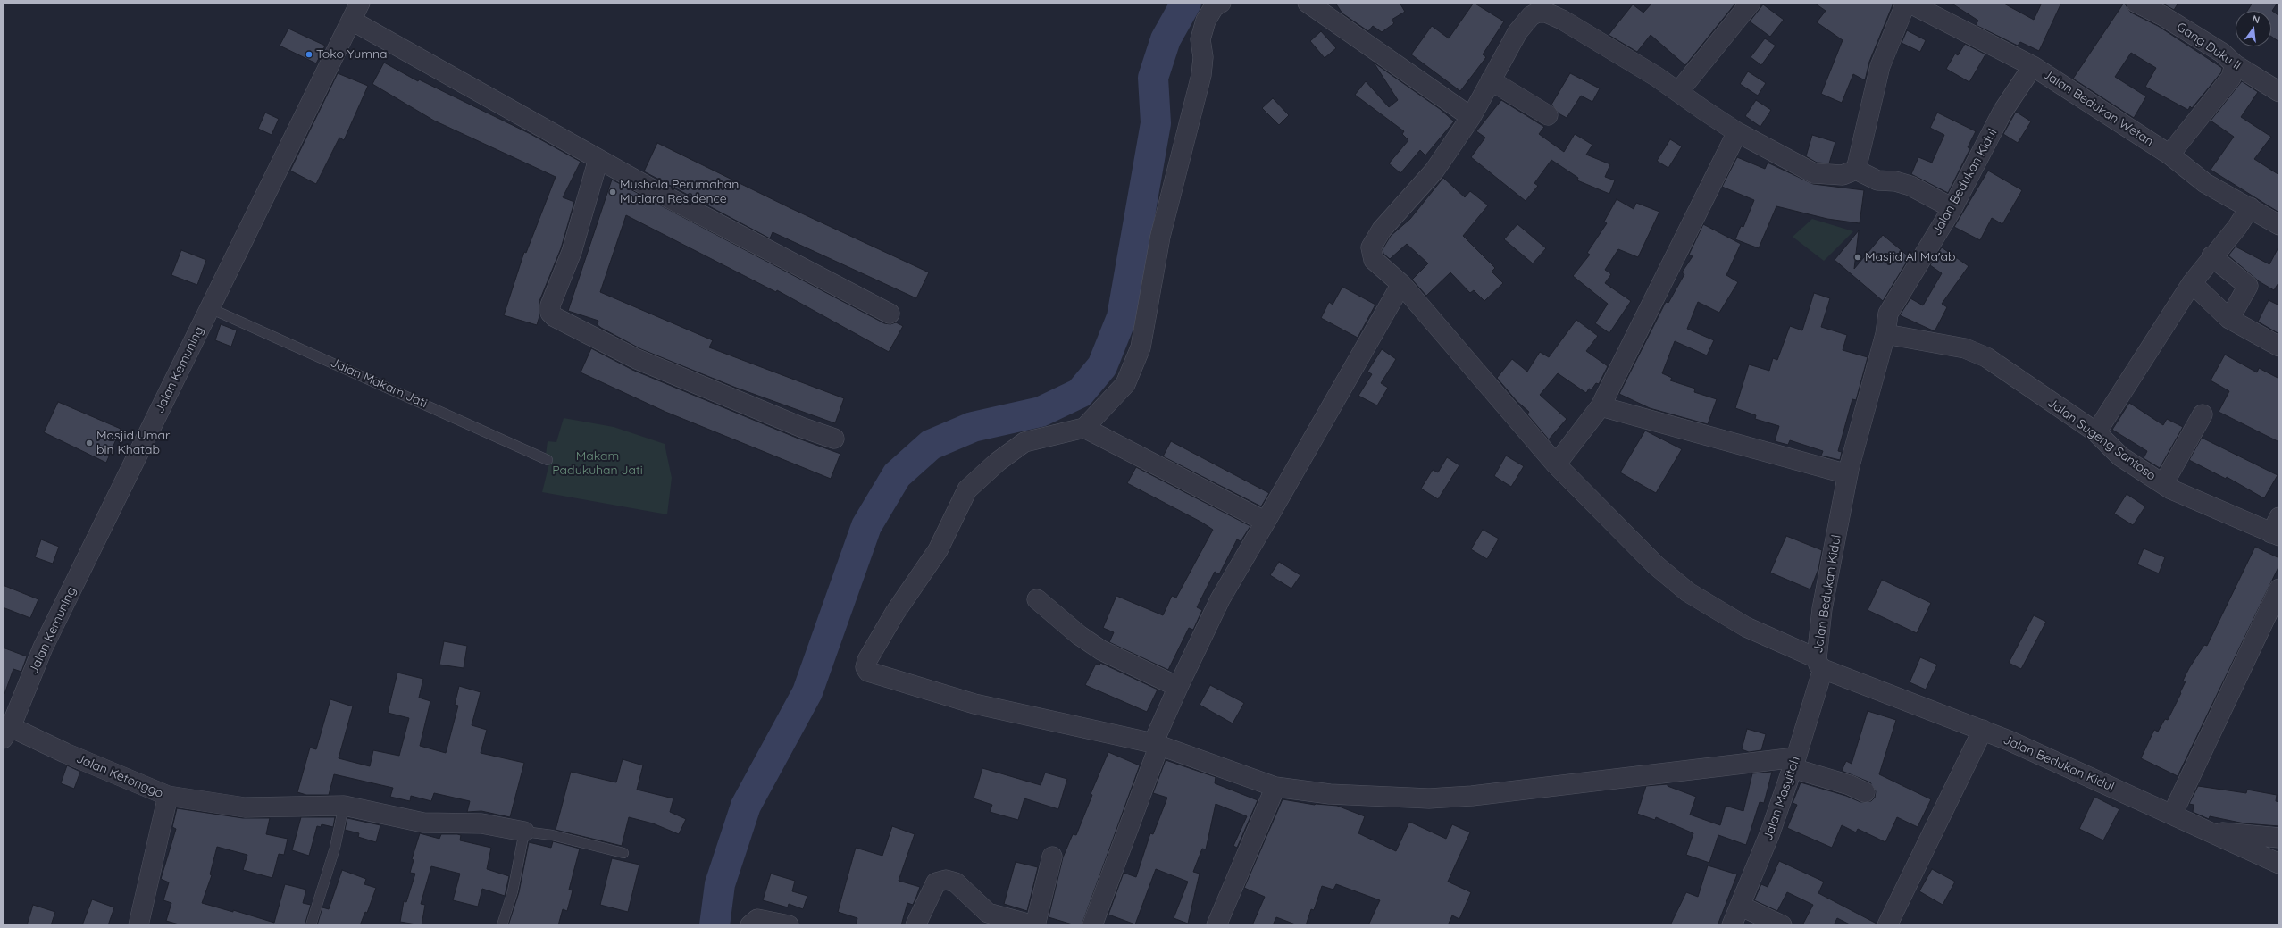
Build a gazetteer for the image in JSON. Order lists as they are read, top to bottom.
{
  "streets": {
    "street": [
      "Gang Duku II",
      "Jalan Bedukan Wetan",
      "Jalan Bedukan Kidul",
      "Jalan Kemuning",
      "Jalan Sugeng Santoso",
      "Jalan Ketonggo",
      "Jalan Masyitoh"
    ],
    "lane": ["Jalan Makam Jati"]
  },
  "crossings": [
    ["Jalan Bedukan Wetan", "Jalan Bedukan Kidul"],
    ["Jalan Bedukan Kidul", "Jalan Sugeng Santoso"],
    ["Jalan Bedukan Kidul", "Jalan Masyitoh"],
    ["Jalan Kemuning", "Jalan Makam Jati"],
    ["Jalan Kemuning", "Jalan Ketonggo"]
  ],
  "parks": ["Makam Padukuhan Jati"],
  "places": [
    "Toko Yumna",
    "Mushola Perumahan Mutiara Residence",
    "Masjid Al Ma'ab",
    "Masjid Umar bin Khatab"
  ],
  "north": "top"
}
